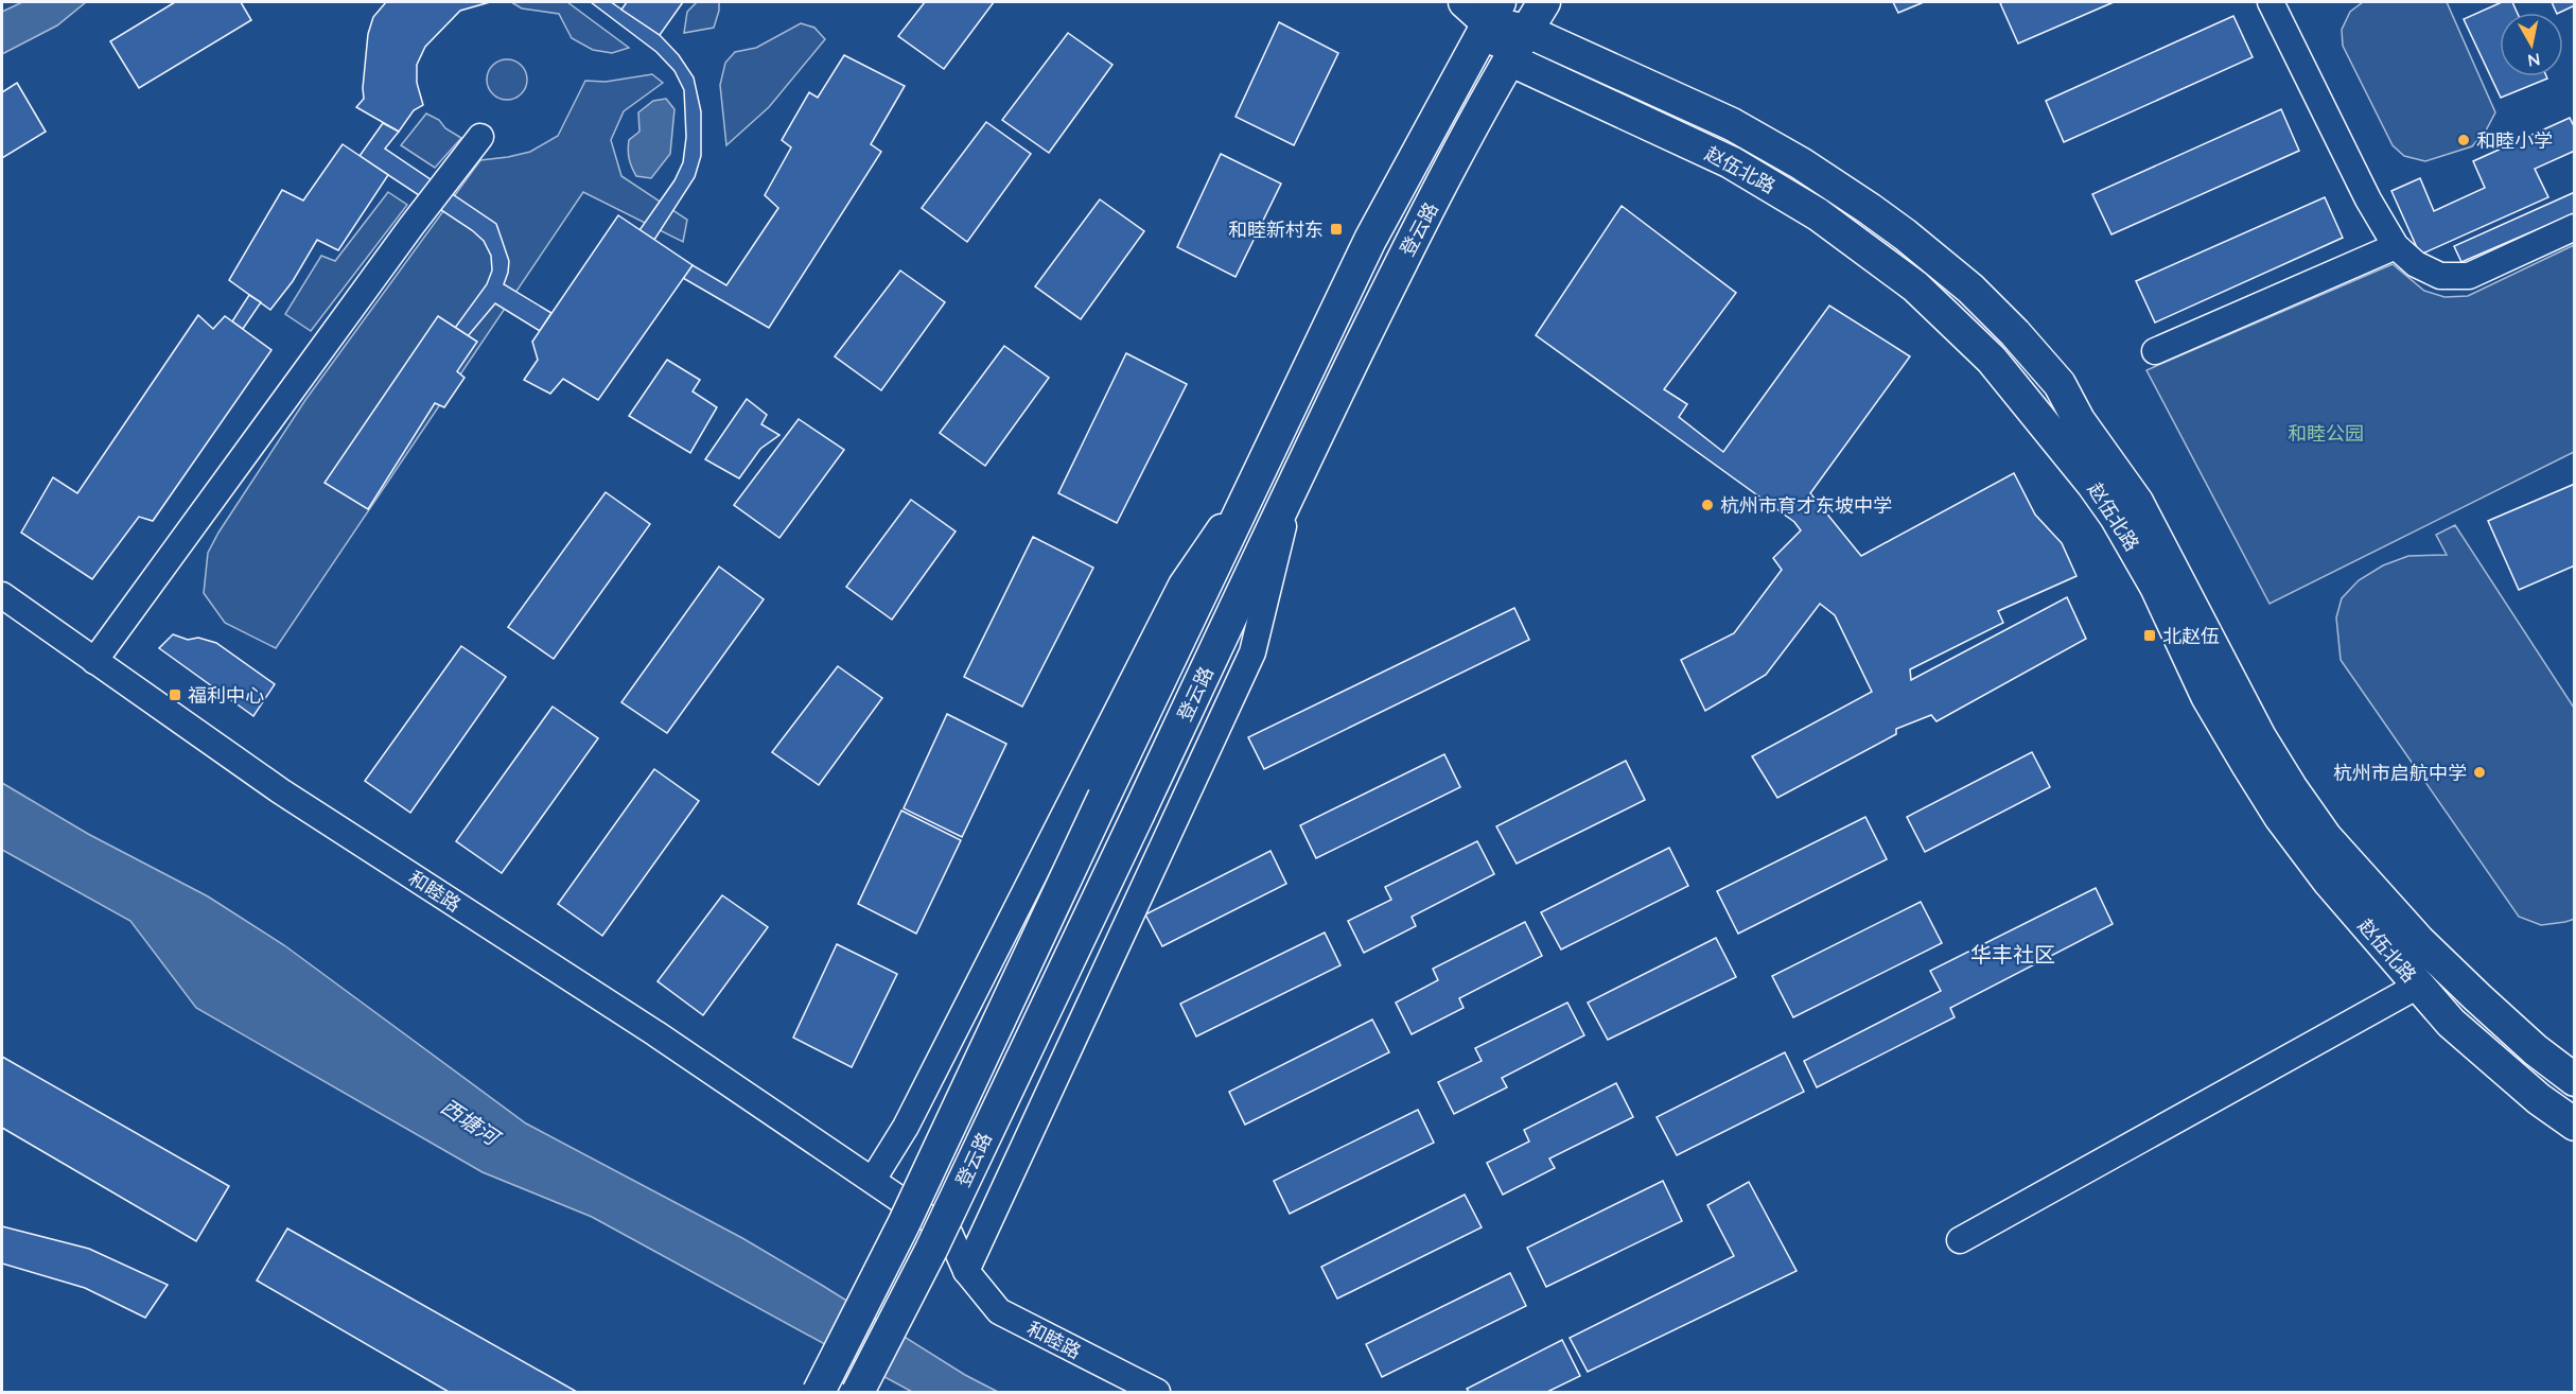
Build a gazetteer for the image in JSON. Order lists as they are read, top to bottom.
{
  "streets": {
    "main road": ["赵伍北路", "登云路"],
    "street": ["和睦路"]
  },
  "crossings": [
    ["赵伍北路", "登云路"]
  ],
  "districts": ["华丰社区"],
  "water": ["西塘河"],
  "parks": ["和睦公园"],
  "places": {
    "other": ["和睦小学", "杭州市育才东坡中学", "杭州市启航中学"],
    "transit": ["和睦新村东", "北赵伍", "福利中心"]
  },
  "north": "bottom"
}
